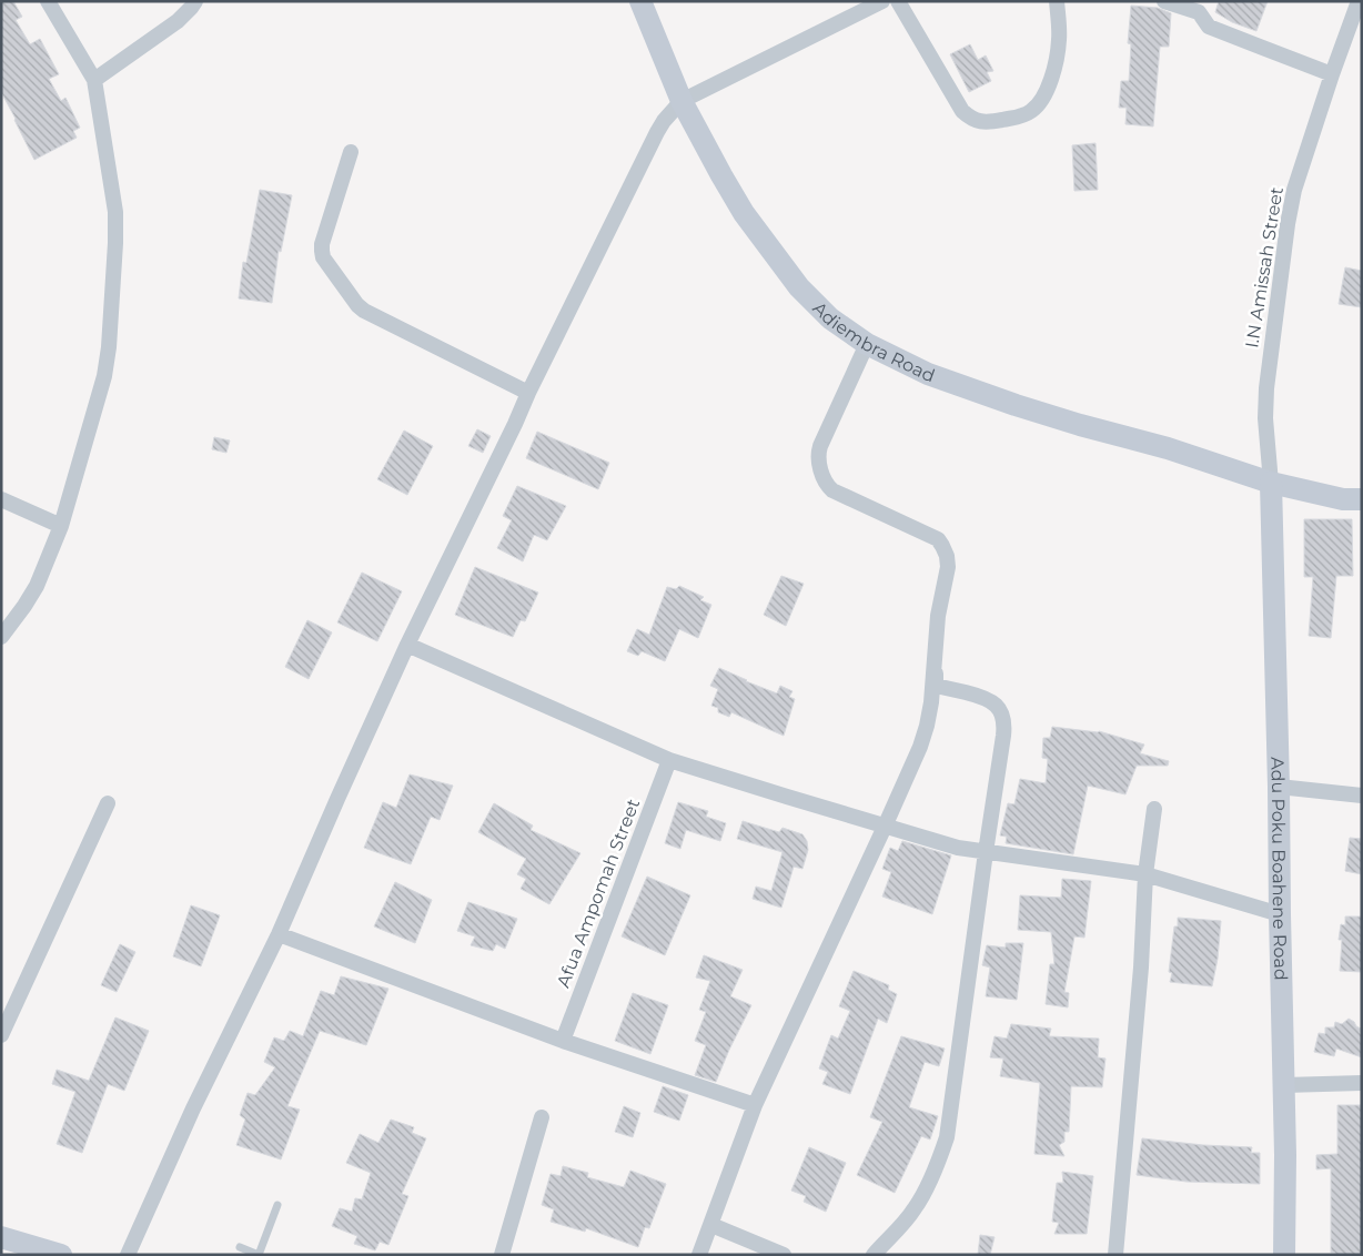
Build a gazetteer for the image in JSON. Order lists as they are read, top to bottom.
{
  "streets": {
    "street": [
      "I.N Amissah Street",
      "Adiembra Road",
      "Adu Poku Boahene Road",
      "Afua Ampomah Street"
    ]
  },
  "crossings": [
    ["I.N Amissah Street", "Adiembra Road"],
    ["I.N Amissah Street", "Adu Poku Boahene Road"],
    ["Adiembra Road", "Adu Poku Boahene Road"]
  ]
}
